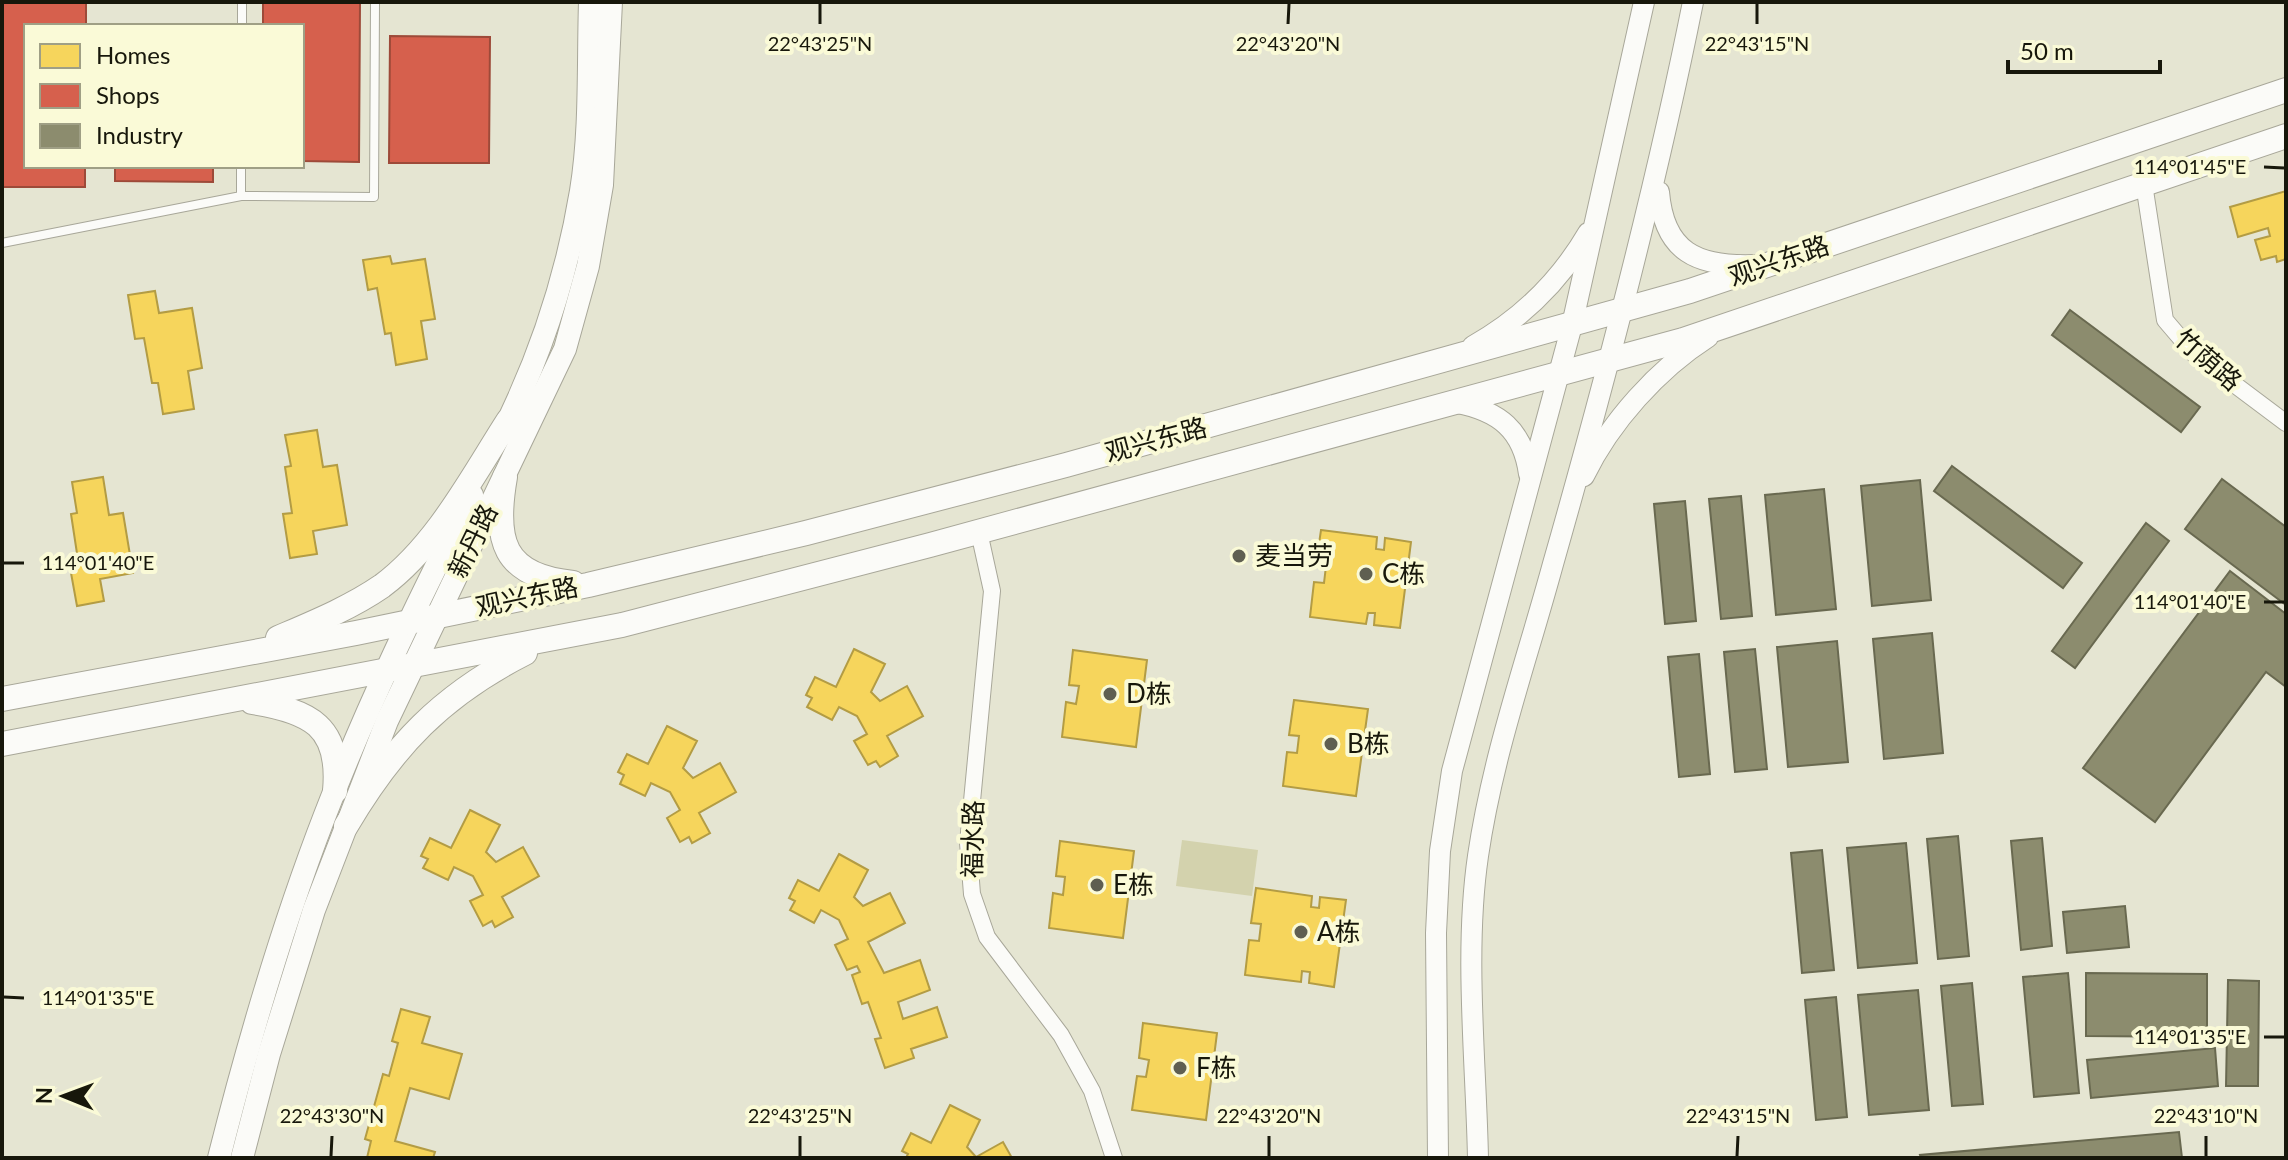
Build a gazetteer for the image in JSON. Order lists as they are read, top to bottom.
{
  "streets": {
    "main road": ["观兴东路", "新丹路"],
    "street": ["竹荫路", "福水路"]
  },
  "crossings": [
    ["观兴东路", "竹荫路"],
    ["观兴东路", "新丹路"],
    ["观兴东路", "福水路"]
  ],
  "places": [
    "麦当劳",
    "C栋",
    "D栋",
    "B栋",
    "E栋",
    "A栋",
    "F栋"
  ],
  "legend": ["Homes", "Shops", "Industry"],
  "scale_bar": "50 m",
  "north": "left",
  "coordinates": [
    "22°43'25\"N",
    "22°43'20\"N",
    "22°43'15\"N",
    "114°01'45\"E",
    "114°01'40\"E",
    "114°01'35\"E",
    "22°43'30\"N",
    "22°43'10\"N"
  ]
}
